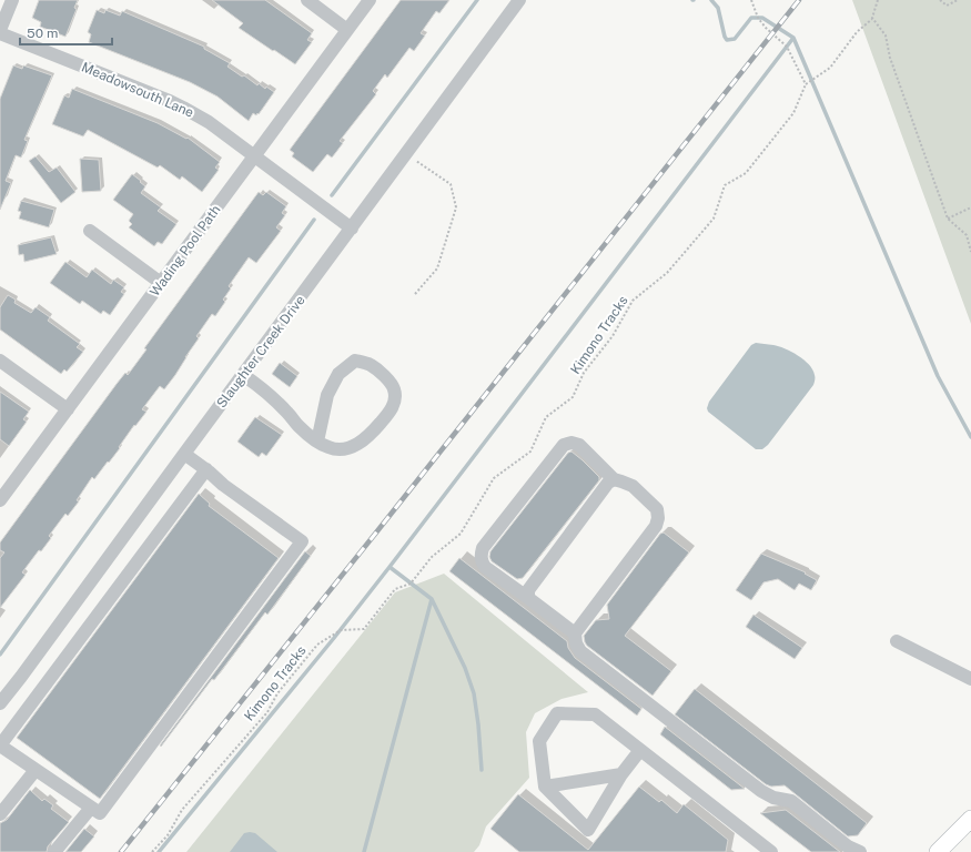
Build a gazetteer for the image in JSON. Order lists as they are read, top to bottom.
{
  "streets": {
    "street": ["Meadowsouth Lane", "Wading Pool Path", "Slaughter Creek Drive"],
    "path": ["Kimono Tracks"]
  },
  "crossings": [
    ["Meadowsouth Lane", "Wading Pool Path"],
    ["Meadowsouth Lane", "Slaughter Creek Drive"]
  ],
  "scale_bar": "50 m"
}
